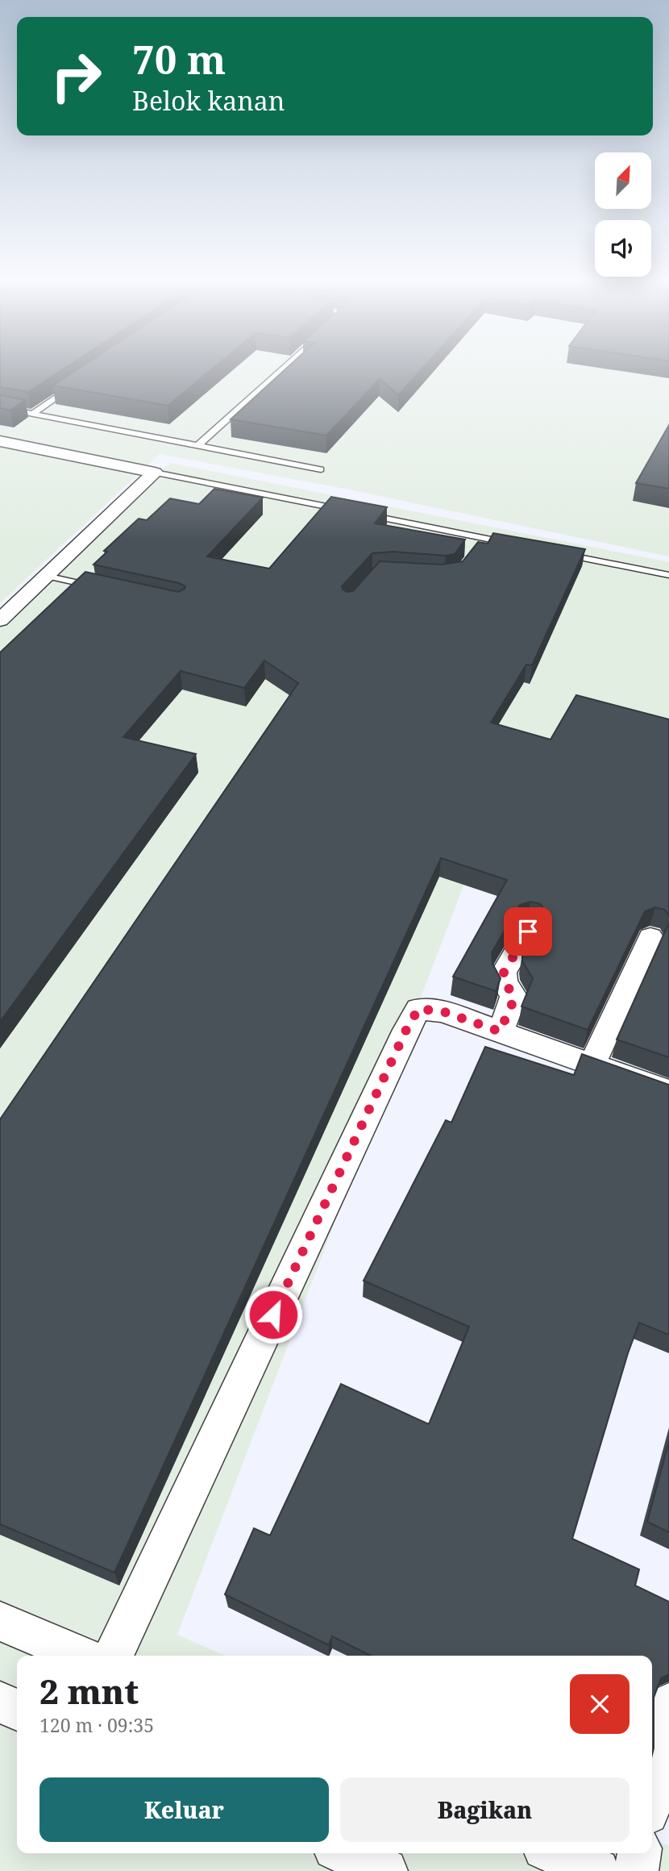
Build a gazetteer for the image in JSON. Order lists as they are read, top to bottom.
{
  "north": "top right",
  "page": {
    "turn": ["70 m", "Belok kanan"],
    "heading": ["2 mnt", "120 m · 09:35"],
    "buttons": ["Keluar", "Bagikan"]
  }
}
